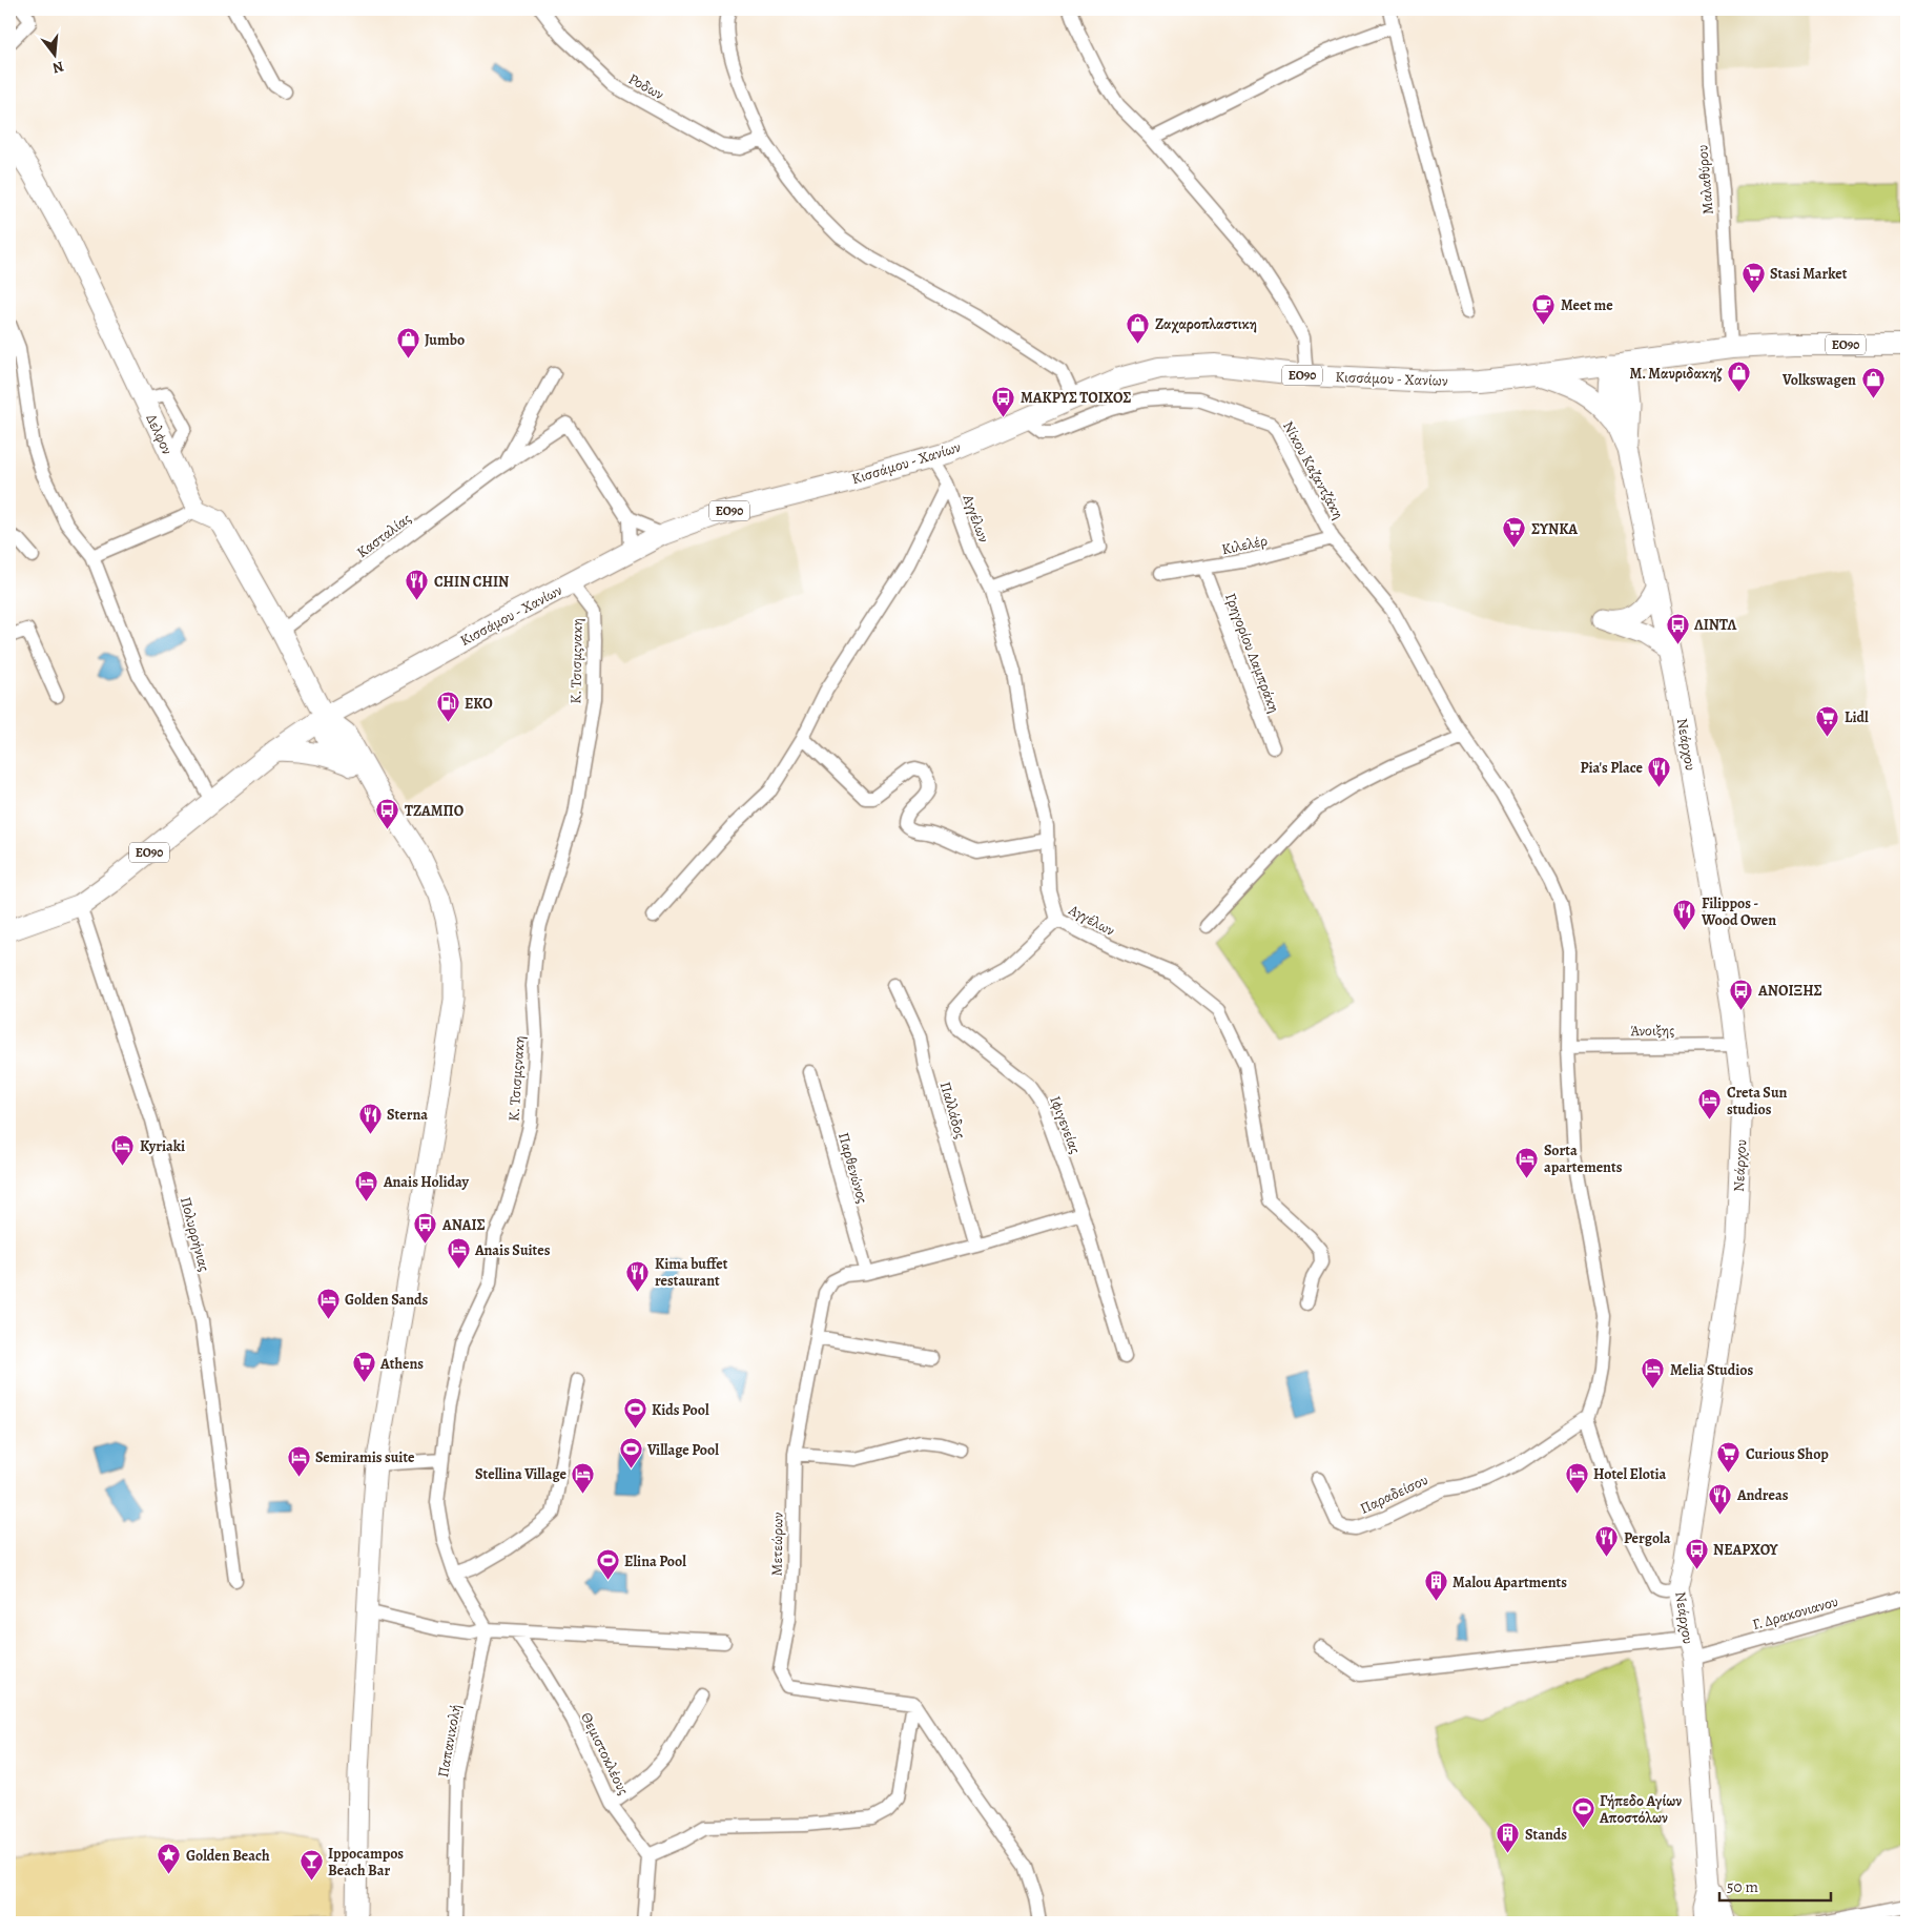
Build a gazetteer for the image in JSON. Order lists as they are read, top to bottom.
{
  "streets": {
    "main road": ["ΕΟ90", "Κισσάμου - Χανίων"],
    "street": [
      "Ροδων",
      "Μαλαθύρου",
      "Δελφον",
      "Νίκου Καζαντζάκη",
      "Αγγέλων",
      "Κασταλίας",
      "Κιλελέρ",
      "Γρηγορίου Λαμπράκη",
      "Κ. Τσισμςνακη",
      "Νεάρχου",
      "Άνοιξης",
      "Παλλάδος",
      "Ιφιγενείας",
      "Παρθενώνος",
      "Πολυρρήνιας",
      "Παραδείσου",
      "Μετεώρων",
      "Γ. Δρακονιανου",
      "Παπανικολή",
      "Θεμιστοκλέους"
    ]
  },
  "crossings": [
    ["Μαλαθύρου", "Κισσάμου - Χανίων"],
    ["Κισσάμου - Χανίων", "Νίκου Καζαντζάκη"],
    ["Κισσάμου - Χανίων", "Αγγέλων"],
    ["Κισσάμου - Χανίων", "Κ. Τσισμςνακη"],
    ["Κισσάμου - Χανίων", "Νεάρχου"],
    ["Κισσάμου - Χανίων", "Πολυρρήνιας"],
    ["Νίκου Καζαντζάκη", "Κιλελέρ"],
    ["Νίκου Καζαντζάκη", "Άνοιξης"],
    ["Νίκου Καζαντζάκη", "Παραδείσου"],
    ["Αγγέλων", "Ιφιγενείας"],
    ["Κιλελέρ", "Γρηγορίου Λαμπράκη"],
    ["Κ. Τσισμςνακη", "Παπανικολή"],
    ["Νεάρχου", "Άνοιξης"],
    ["Νεάρχου", "Γ. Δρακονιανου"],
    ["Παλλάδος", "Μετεώρων"],
    ["Ιφιγενείας", "Μετεώρων"],
    ["Παρθενώνος", "Μετεώρων"]
  ],
  "places": {
    "supermarket": [
      "Stasi Market",
      "ΣΥΝΚΑ",
      "Lidl",
      "Athens",
      "Curious Shop"
    ],
    "cafe": ["Meet me"],
    "shop": [
      "Ζαχαροπλαστικη",
      "Jumbo",
      "Μ. Μαυριδακηζ",
      "Volkswagen"
    ],
    "bus stop": [
      "ΜΑΚΡΥΣ ΤΟΙΧΟΣ",
      "ΛΙΝΤΛ",
      "ΤΖΑΜΠΟ",
      "ΑΝΟΙΞΗΣ",
      "ΑΝΑΙΣ",
      "ΝΕΑΡΧΟΥ"
    ],
    "restaurant": [
      "CHIN CHIN",
      "Pia's Place",
      "Filippos - Wood Owen",
      "Sterna",
      "Kima buffet restaurant",
      "Andreas",
      "Pergola"
    ],
    "fuel station": ["EKO"],
    "hotel": [
      "Creta Sun studios",
      "Kyriaki",
      "Sorta apartements",
      "Anais Holiday",
      "Anais Suites",
      "Golden Sands",
      "Melia Studios",
      "Semiramis suite",
      "Stellina Village",
      "Hotel Elotia"
    ],
    "sports": [
      "Kids Pool",
      "Village Pool",
      "Elina Pool",
      "Γήπεδο Αγίων Αποστόλων"
    ],
    "building": ["Malou Apartments", "Stands"],
    "place": ["Golden Beach"],
    "bar": ["Ippocampos Beach Bar"]
  },
  "scale_bar": "50 m",
  "north": "bottom"
}
